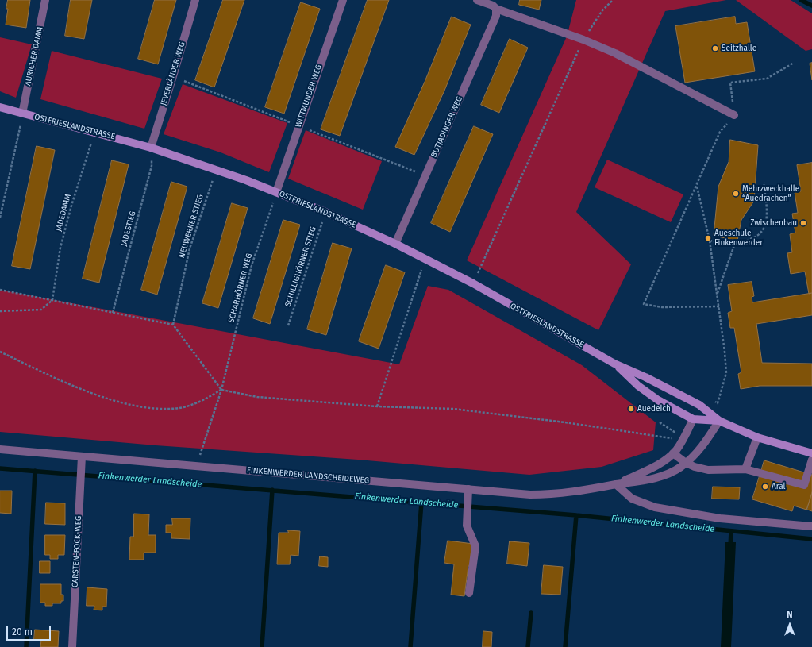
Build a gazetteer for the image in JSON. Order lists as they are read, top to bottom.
{
  "streets": {
    "street": [
      "AURICHER DAMM",
      "JEVERLÄNDER WEG",
      "WITTMUNDER WEG",
      "OSTFRIESLANDSTRASSE",
      "BUTJADINGER WEG",
      "FINKENWERDER LANDSCHEIDEWEG",
      "CARSTEN-FOCK-WEG"
    ],
    "path": [
      "JADEDAMM",
      "NEUWERKER STIEG",
      "JADESTIEG",
      "SCHILLIGHÖRNER STIEG",
      "SCHARHÖRNER WEG"
    ]
  },
  "crossings": [
    ["AURICHER DAMM", "OSTFRIESLANDSTRASSE"],
    ["JEVERLÄNDER WEG", "OSTFRIESLANDSTRASSE"],
    ["JEVERLÄNDER WEG", "JADESTIEG"],
    ["WITTMUNDER WEG", "OSTFRIESLANDSTRASSE"],
    ["WITTMUNDER WEG", "SCHARHÖRNER WEG"],
    ["OSTFRIESLANDSTRASSE", "BUTJADINGER WEG"],
    ["OSTFRIESLANDSTRASSE", "JADEDAMM"],
    ["OSTFRIESLANDSTRASSE", "NEUWERKER STIEG"],
    ["OSTFRIESLANDSTRASSE", "JADESTIEG"],
    ["OSTFRIESLANDSTRASSE", "SCHILLIGHÖRNER STIEG"],
    ["OSTFRIESLANDSTRASSE", "SCHARHÖRNER WEG"],
    ["OSTFRIESLANDSTRASSE", "FINKENWERDER LANDSCHEIDEWEG"],
    ["FINKENWERDER LANDSCHEIDEWEG", "CARSTEN-FOCK-WEG"]
  ],
  "water": ["Finkenwerder Landscheide"],
  "places": [
    "Seitzhalle",
    "Mehrzweckhalle “Auedrachen”",
    "Zwischenbau",
    "Aueschule Finkenwerder",
    "Auedeich",
    "Aral"
  ],
  "scale_bar": "20 m",
  "north": "top"
}
